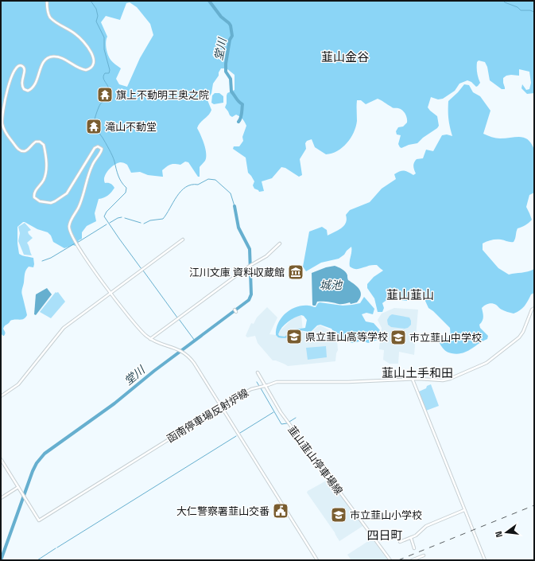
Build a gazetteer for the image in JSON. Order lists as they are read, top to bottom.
{
  "streets": {
    "street": ["函南停車場反射炉線", "韮山韮山停車場線"]
  },
  "crossings": [
    ["函南停車場反射炉線", "韮山韮山停車場線"]
  ],
  "districts": [
    "韮山金谷",
    "韮山韮山",
    "韮山土手和田",
    "四日町"
  ],
  "water": ["堂川", "城池"],
  "places": {
    "temple": ["旗上不動明王奥之院", "滝山不動堂"],
    "museum": ["江川文庫 資料収蔵館"],
    "school or university": ["県立韮山高等学校", "市立韮山中学校", "市立韮山小学校"],
    "public building": ["大仁警察署韮山交番"]
  },
  "north": "left"
}
